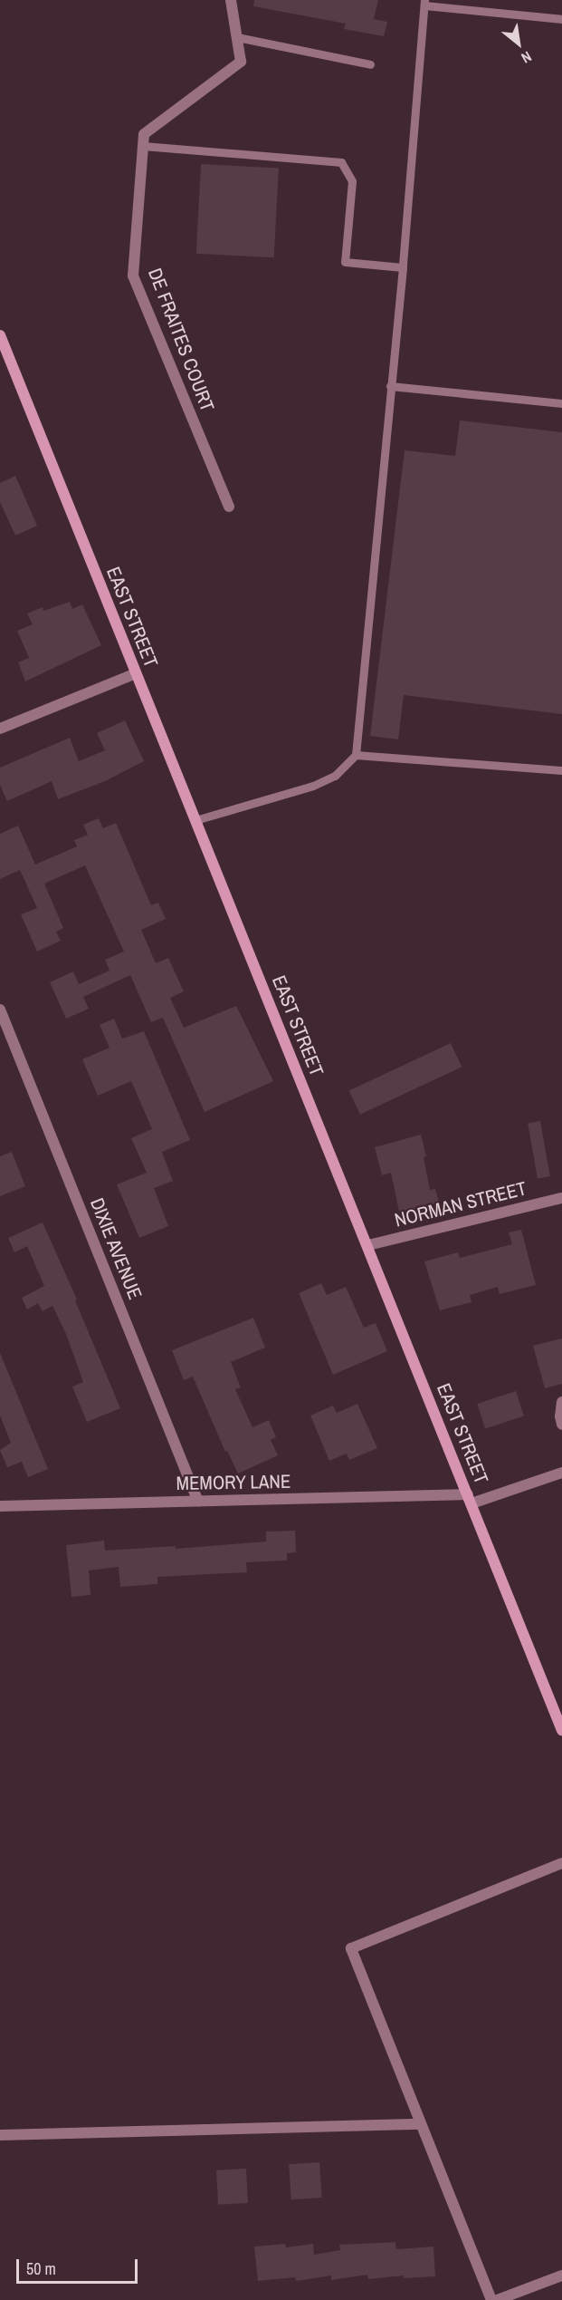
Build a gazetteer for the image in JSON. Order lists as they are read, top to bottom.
{
  "streets": {
    "street": [
      "DE FRAITES COURT",
      "EAST STREET",
      "NORMAN STREET",
      "DIXIE AVENUE",
      "MEMORY LANE"
    ]
  },
  "crossings": [
    ["EAST STREET", "NORMAN STREET"],
    ["EAST STREET", "MEMORY LANE"],
    ["DIXIE AVENUE", "MEMORY LANE"]
  ],
  "scale_bar": "50 m",
  "north": "bottom right"
}
